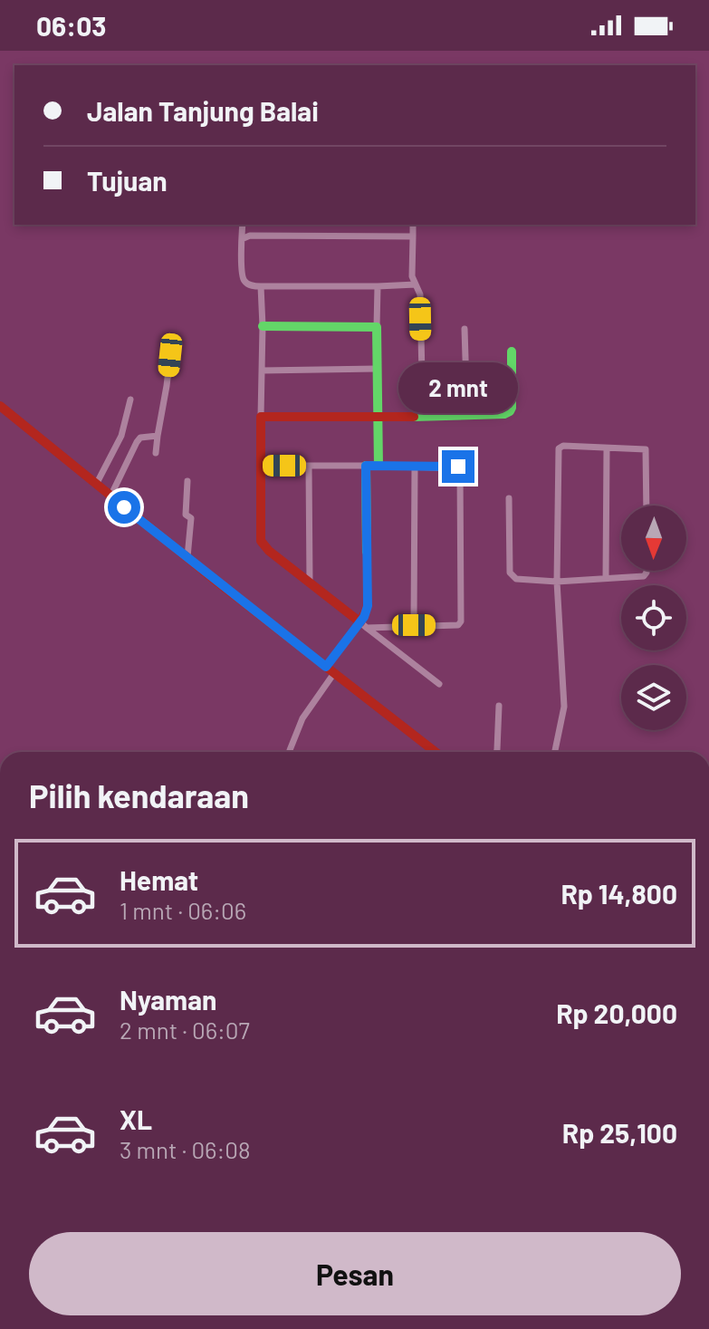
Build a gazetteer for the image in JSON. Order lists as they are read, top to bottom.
{
  "north": "bottom",
  "page": {
    "status": "06:03",
    "banner": ["Jalan Tanjung Balai", "Tujuan"],
    "bubble": "2 mnt",
    "heading": "Pilih kendaraan",
    "list": [
      {
        "name": "Hemat",
        "note": "1 mnt · 06:06",
        "value": "Rp 14,800"
      },
      {
        "name": "Nyaman",
        "note": "2 mnt · 06:07",
        "value": "Rp 20,000"
      },
      {
        "name": "XL",
        "note": "3 mnt · 06:08",
        "value": "Rp 25,100"
      }
    ],
    "buttons": "Pesan"
  }
}
